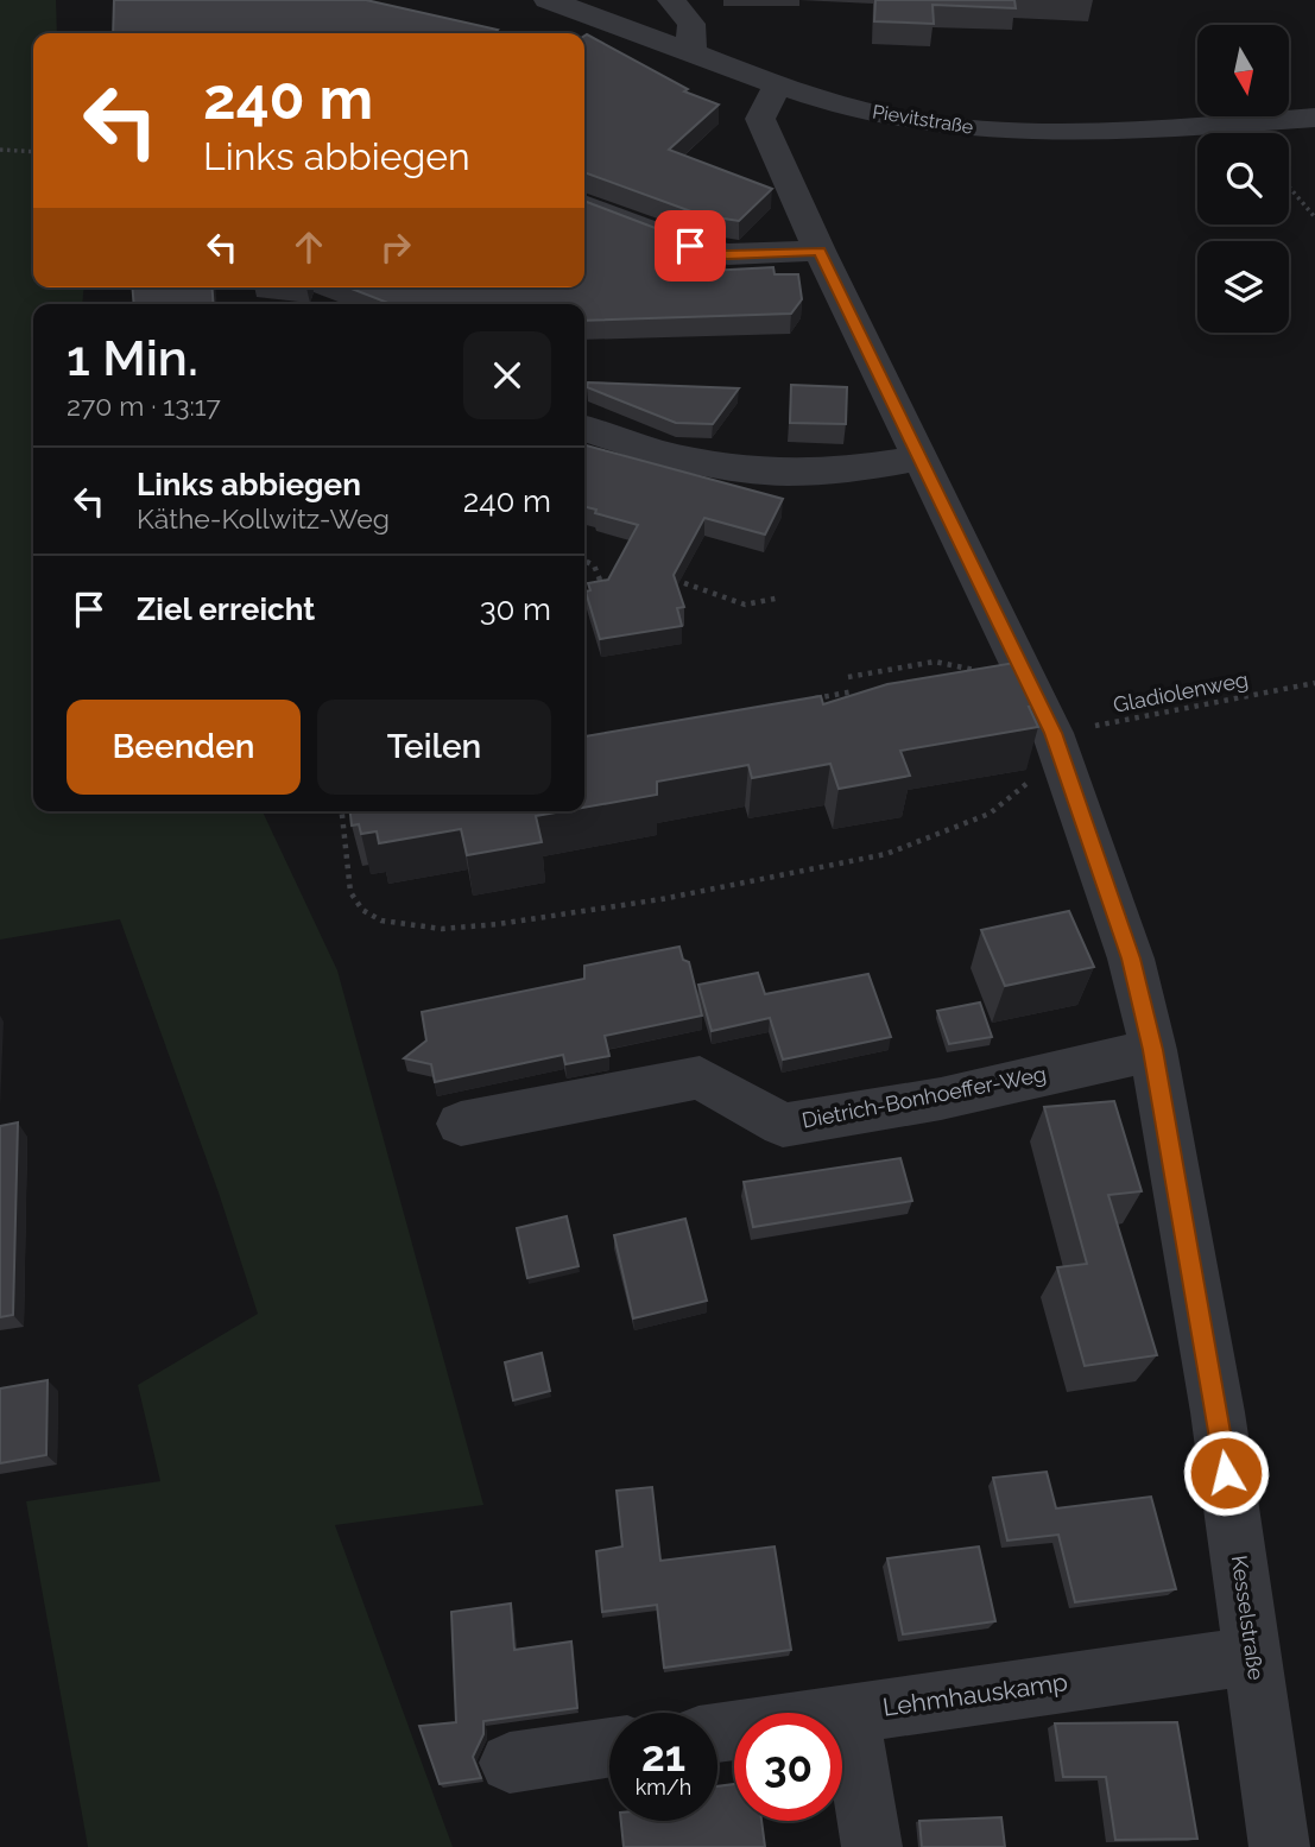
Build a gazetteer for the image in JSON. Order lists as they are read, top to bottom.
{
  "streets": {
    "street": [
      "Pievitstraße",
      "Dietrich-Bonhoeffer-Weg",
      "Kesselstraße",
      "Lehmhauskamp"
    ],
    "path": ["Gladiolenweg"]
  },
  "crossings": [
    ["Pievitstraße", "Kesselstraße"],
    ["Gladiolenweg", "Kesselstraße"],
    ["Dietrich-Bonhoeffer-Weg", "Kesselstraße"],
    ["Kesselstraße", "Lehmhauskamp"]
  ],
  "north": "bottom",
  "page": {
    "turn": ["240 m", "Links abbiegen"],
    "heading": ["1 Min.", "270 m · 13:17"],
    "list": [
      {
        "name": "Links abbiegen",
        "note": "Käthe-Kollwitz-Weg",
        "value": "240 m"
      },
      {
        "name": "Ziel erreicht",
        "value": "30 m"
      }
    ],
    "buttons": ["Beenden", "Teilen"],
    "speed": "21 km/h",
    "limit": "30"
  }
}
